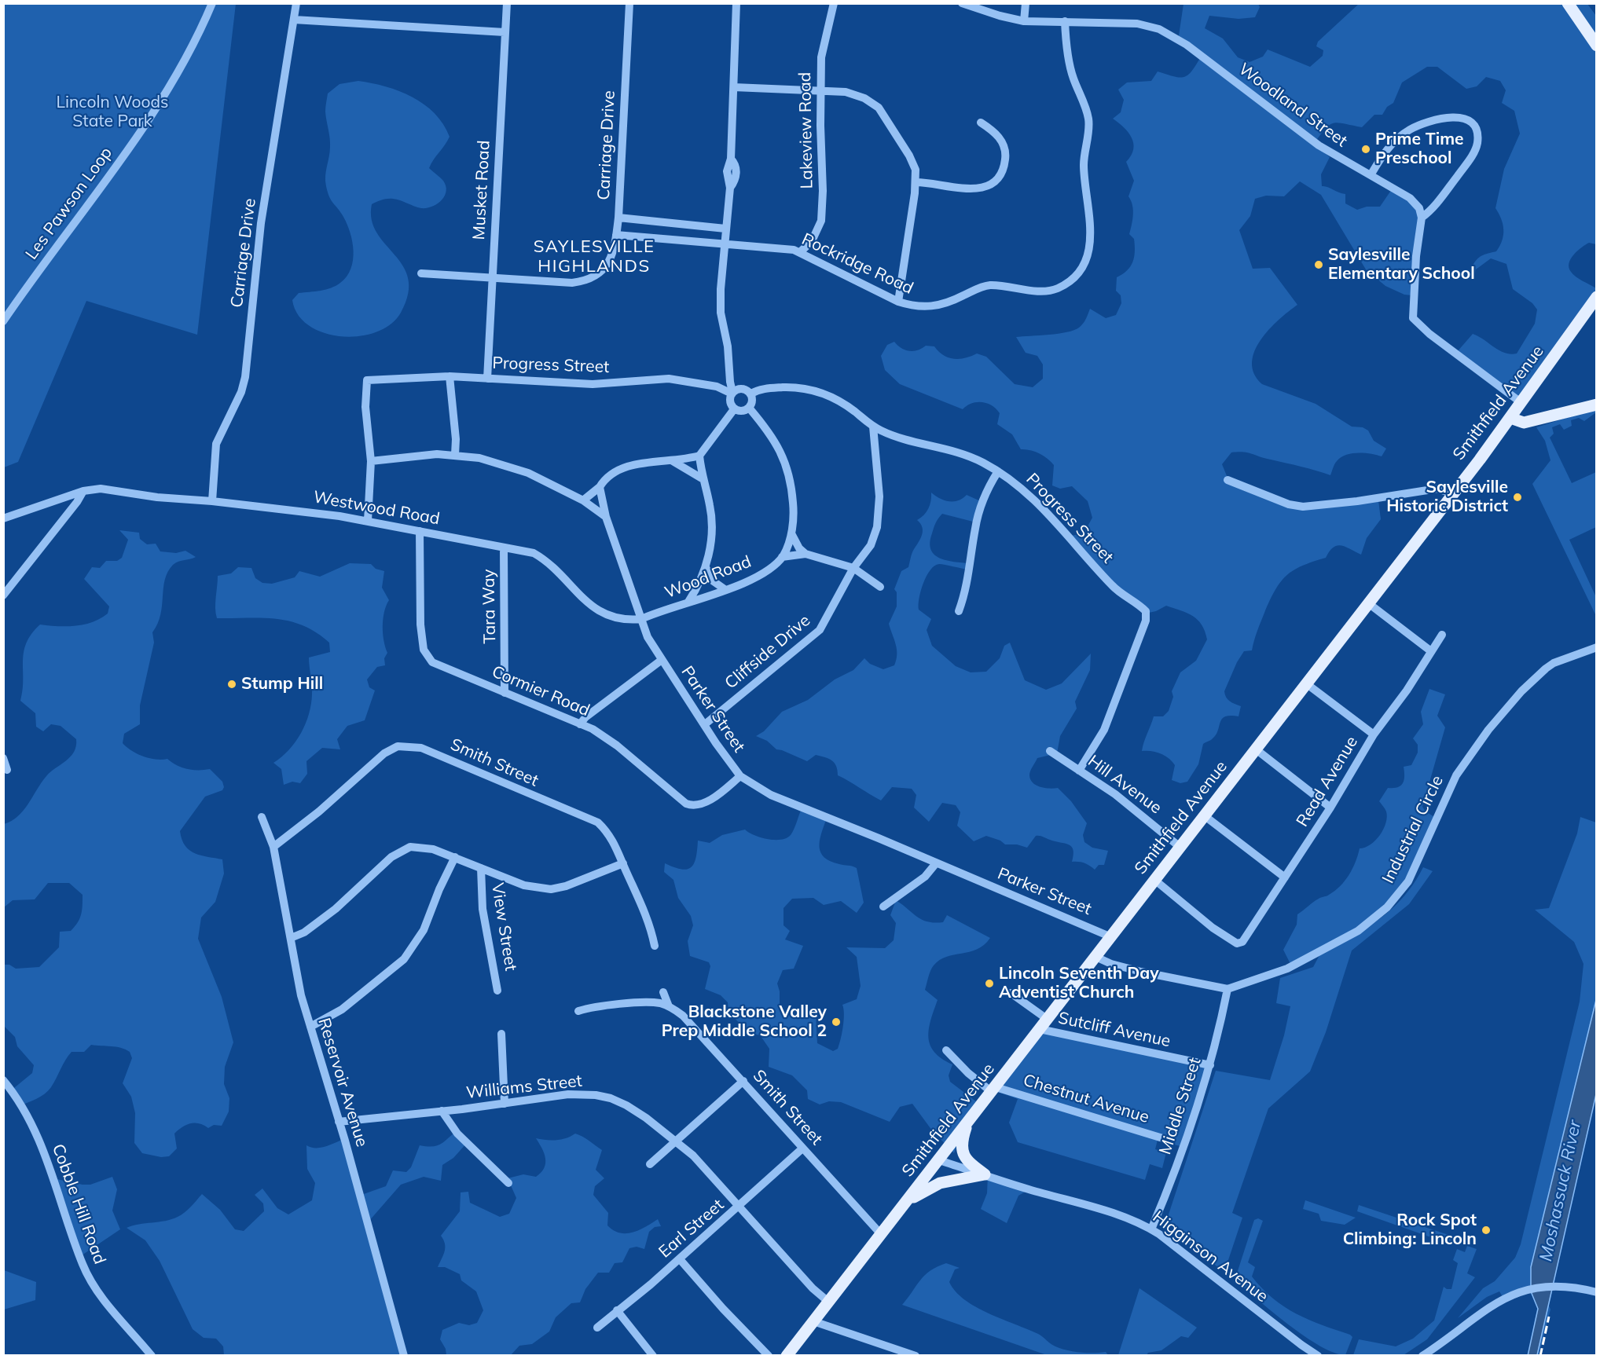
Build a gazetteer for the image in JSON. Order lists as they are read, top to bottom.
{
  "streets": {
    "main road": ["Smithfield Avenue"],
    "street": [
      "Woodland Street",
      "Lakeview Road",
      "Carriage Drive",
      "Musket Road",
      "Les Pawson Loop",
      "Rockridge Road",
      "Progress Street",
      "Westwood Road",
      "Wood Road",
      "Tara Way",
      "Cliffside Drive",
      "Cormier Road",
      "Parker Street",
      "Smith Street",
      "Read Avenue",
      "Hill Avenue",
      "Industrial Circle",
      "View Street",
      "Sutcliff Avenue",
      "Reservoir Avenue",
      "Williams Street",
      "Chestnut Avenue",
      "Middle Street",
      "Cobble Hill Road",
      "Earl Street",
      "Higginson Avenue"
    ]
  },
  "crossings": [
    ["Woodland Street", "Rockridge Road"],
    ["Lakeview Road", "Rockridge Road"],
    ["Carriage Drive", "Musket Road"],
    ["Carriage Drive", "Rockridge Road"],
    ["Carriage Drive", "Westwood Road"],
    ["Musket Road", "Progress Street"],
    ["Progress Street", "Cliffside Drive"],
    ["Progress Street", "Hill Avenue"],
    ["Smithfield Avenue", "Parker Street"],
    ["Smithfield Avenue", "Smith Street"],
    ["Smithfield Avenue", "Read Avenue"],
    ["Smithfield Avenue", "Hill Avenue"],
    ["Smithfield Avenue", "Sutcliff Avenue"],
    ["Smithfield Avenue", "Williams Street"],
    ["Smithfield Avenue", "Chestnut Avenue"],
    ["Smithfield Avenue", "Higginson Avenue"],
    ["Westwood Road", "Wood Road"],
    ["Westwood Road", "Tara Way"],
    ["Westwood Road", "Cormier Road"],
    ["Westwood Road", "Parker Street"],
    ["Wood Road", "Cliffside Drive"],
    ["Wood Road", "Parker Street"],
    ["Tara Way", "Cormier Road"],
    ["Cliffside Drive", "Parker Street"],
    ["Cormier Road", "Parker Street"],
    ["Smith Street", "Reservoir Avenue"],
    ["Smith Street", "Earl Street"],
    ["Industrial Circle", "Middle Street"],
    ["Sutcliff Avenue", "Middle Street"],
    ["Reservoir Avenue", "Williams Street"],
    ["Williams Street", "Earl Street"],
    ["Middle Street", "Higginson Avenue"]
  ],
  "districts": ["SAYLESVILLE HIGHLANDS"],
  "water": ["Moshassuck River"],
  "parks": ["Lincoln Woods State Park"],
  "places": [
    "Prime Time Preschool",
    "Saylesville Elementary School",
    "Saylesville Historic District",
    "Stump Hill",
    "Lincoln Seventh Day Adventist Church",
    "Blackstone Valley Prep Middle School 2",
    "Rock Spot Climbing: Lincoln"
  ]
}
